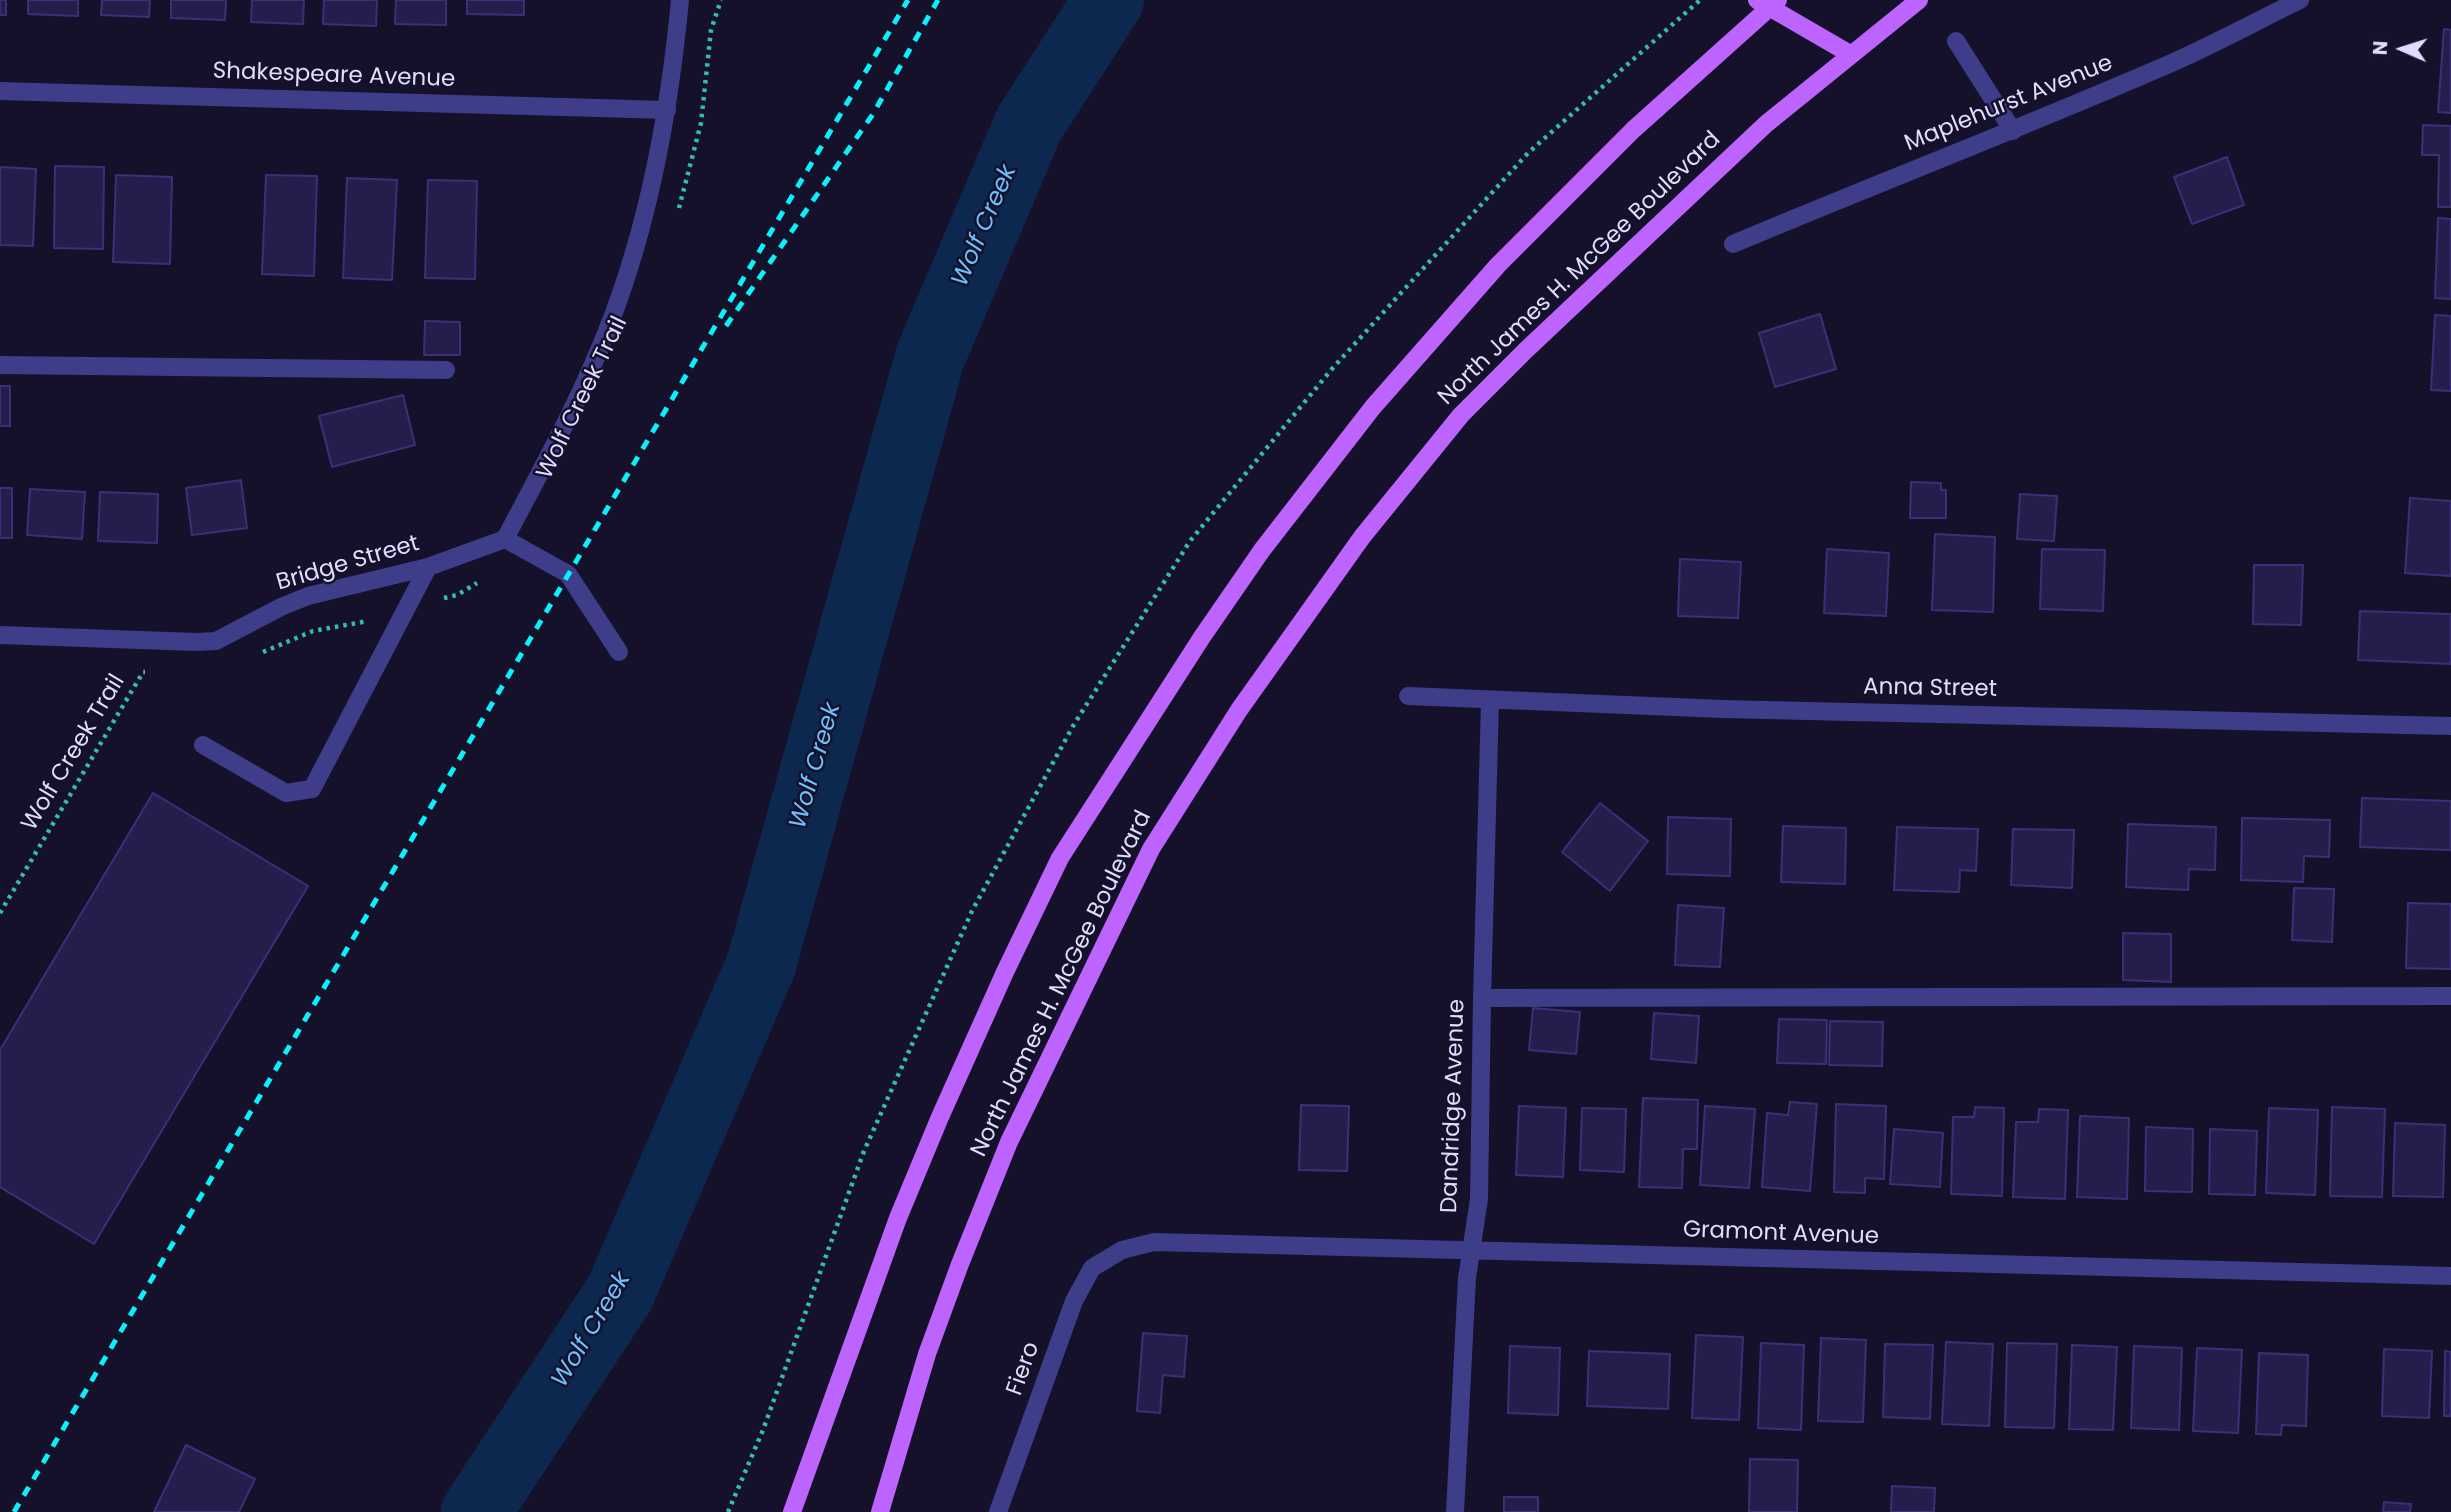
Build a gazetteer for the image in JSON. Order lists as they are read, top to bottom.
{
  "streets": {
    "main road": ["North James H. McGee Boulevard"],
    "street": [
      "Shakespeare Avenue",
      "Maplehurst Avenue",
      "Bridge Street",
      "Anna Street",
      "Dandridge Avenue",
      "Gramont Avenue",
      "Fiero"
    ],
    "path": ["Wolf Creek Trail"]
  },
  "crossings": [
    ["Anna Street", "Dandridge Avenue"],
    ["Dandridge Avenue", "Gramont Avenue"],
    ["Gramont Avenue", "Fiero"]
  ],
  "water": ["Wolf Creek"],
  "north": "left"
}
